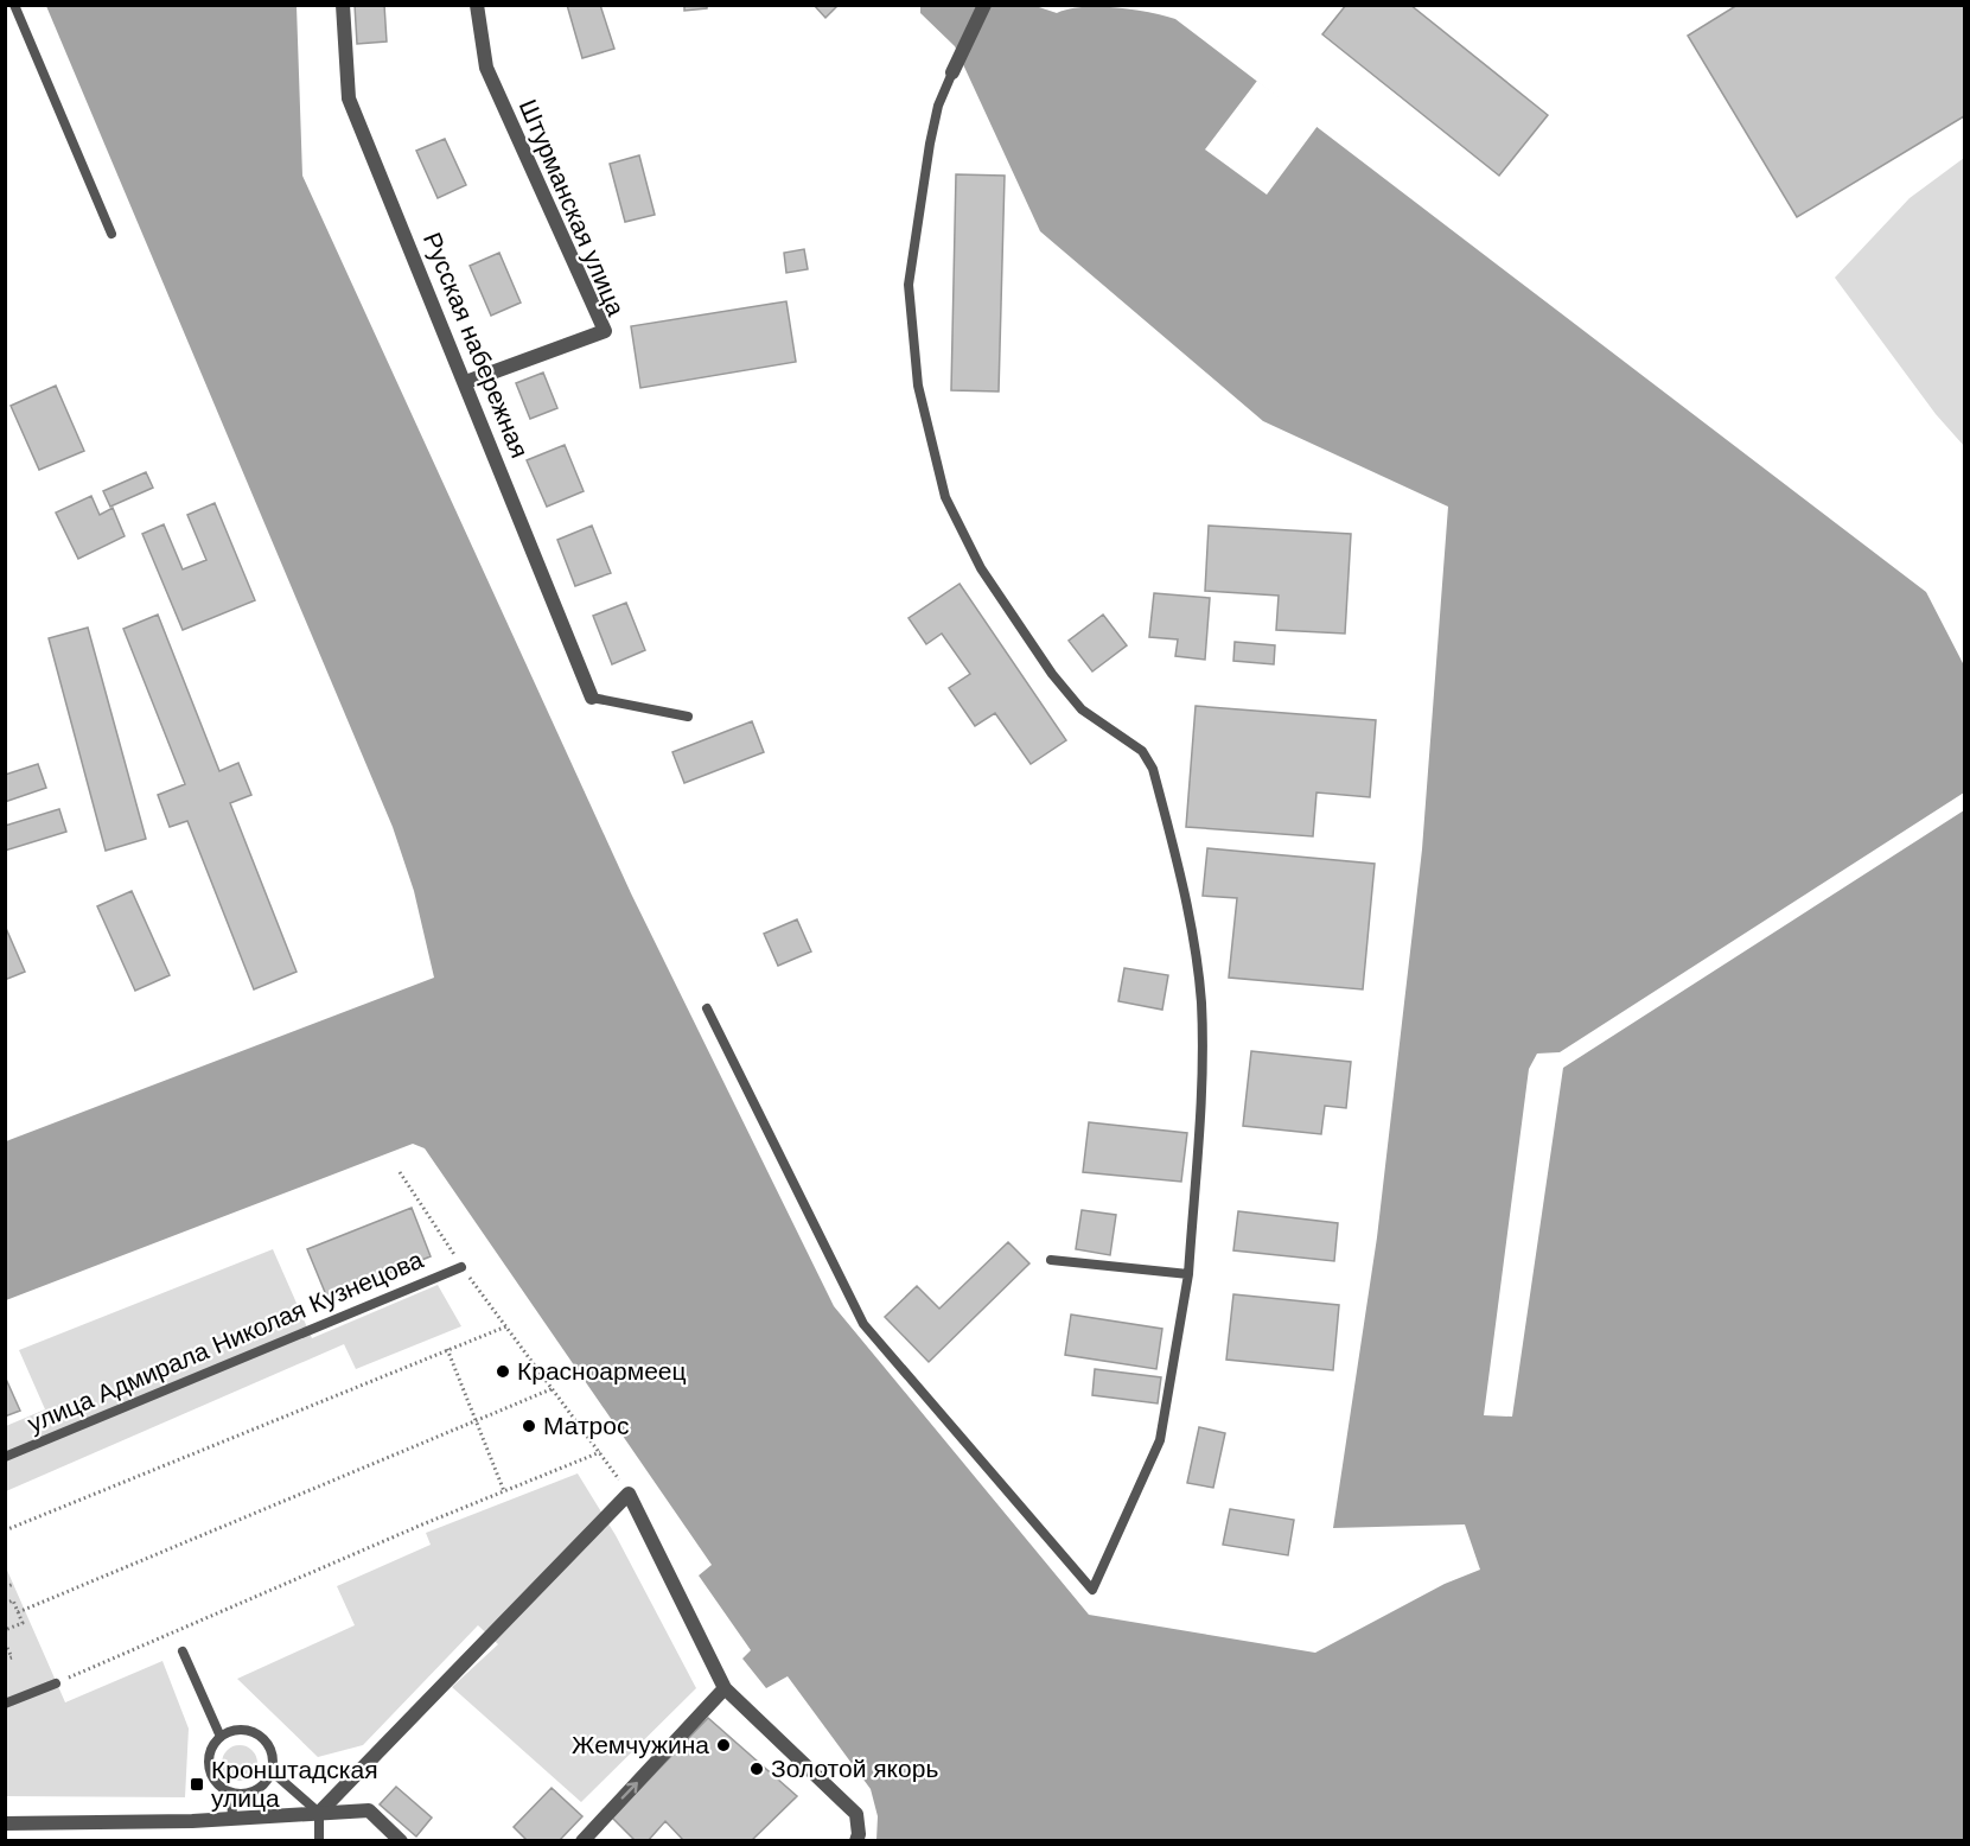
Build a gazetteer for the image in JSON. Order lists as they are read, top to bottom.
{
  "streets": {
    "street": ["Штурманская улица", "Русская набережная"],
    "lane": ["улица Адмирала Николая Кузнецова"]
  },
  "crossings": [
    ["Штурманская улица", "Русская набережная"]
  ],
  "places": {
    "other": [
      "Красноармеец",
      "Матрос",
      "Жемчужина",
      "Золотой якорь"
    ],
    "transit": ["Кронштадская улица"]
  }
}
